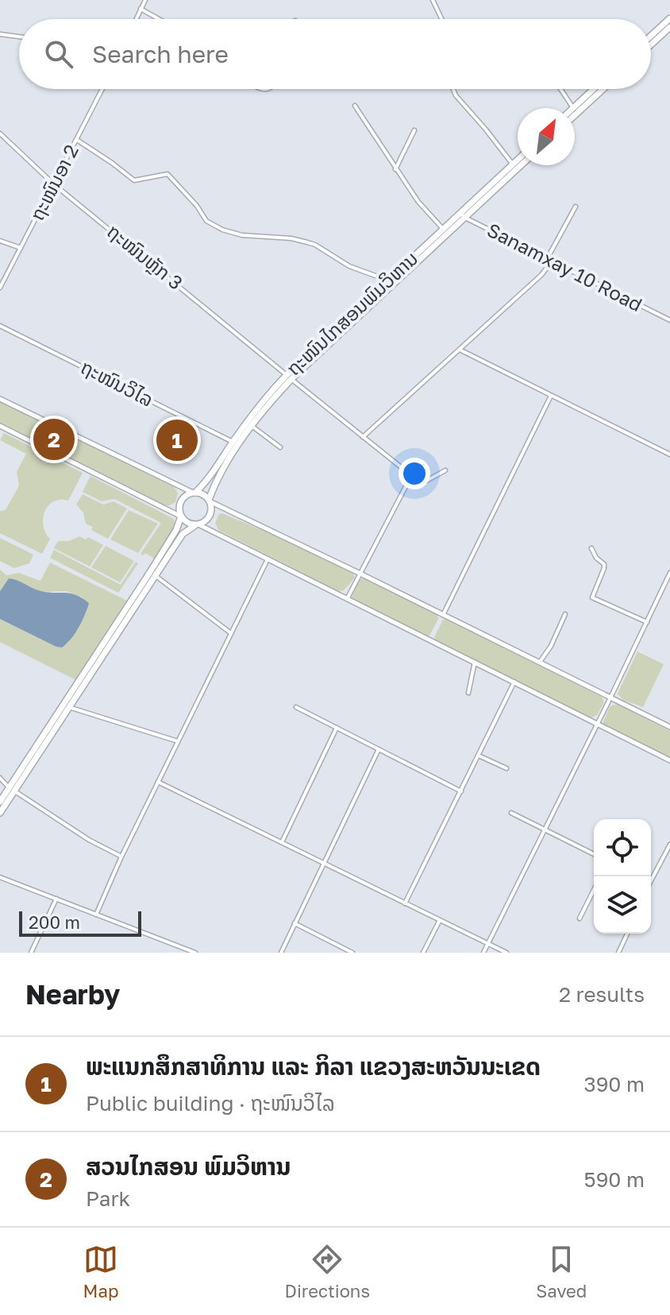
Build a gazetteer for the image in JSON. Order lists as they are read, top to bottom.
{
  "streets": {
    "highway": ["ຖະໜົນໄກສອນພົມວິຫານ"],
    "street": [
      "ຖະໜົນອາ 2",
      "ຖະໜົນຫຼັກ 3",
      "Sanamxay 10 Road",
      "ຖະໜົນວິໄລ"
    ]
  },
  "crossings": [
    ["ຖະໜົນອາ 2", "ຖະໜົນຫຼັກ 3"],
    ["ຖະໜົນຫຼັກ 3", "ຖະໜົນໄກສອນພົມວິຫານ"],
    ["Sanamxay 10 Road", "ຖະໜົນໄກສອນພົມວິຫານ"],
    ["ຖະໜົນໄກສອນພົມວິຫານ", "ຖະໜົນວິໄລ"]
  ],
  "scale_bar": "200 m",
  "north": "top right",
  "page": {
    "search": "Search here",
    "pins": ["2", "1"],
    "scale": "200 m",
    "heading": ["Nearby", "2 results"],
    "list": [
      {
        "mark": "1",
        "name": "ພະແນກສຶກສາທິການ ແລະ ກິລາ ແຂວງສະຫວັນນະເຂດ",
        "note": "Public building · ຖະໜົນວິໄລ",
        "value": "390 m"
      },
      {
        "mark": "2",
        "name": "ສວນໄກສອນ ພົມວິຫານ",
        "note": "Park",
        "value": "590 m"
      }
    ],
    "nav": ["Map", "Directions", "Saved"]
  }
}
